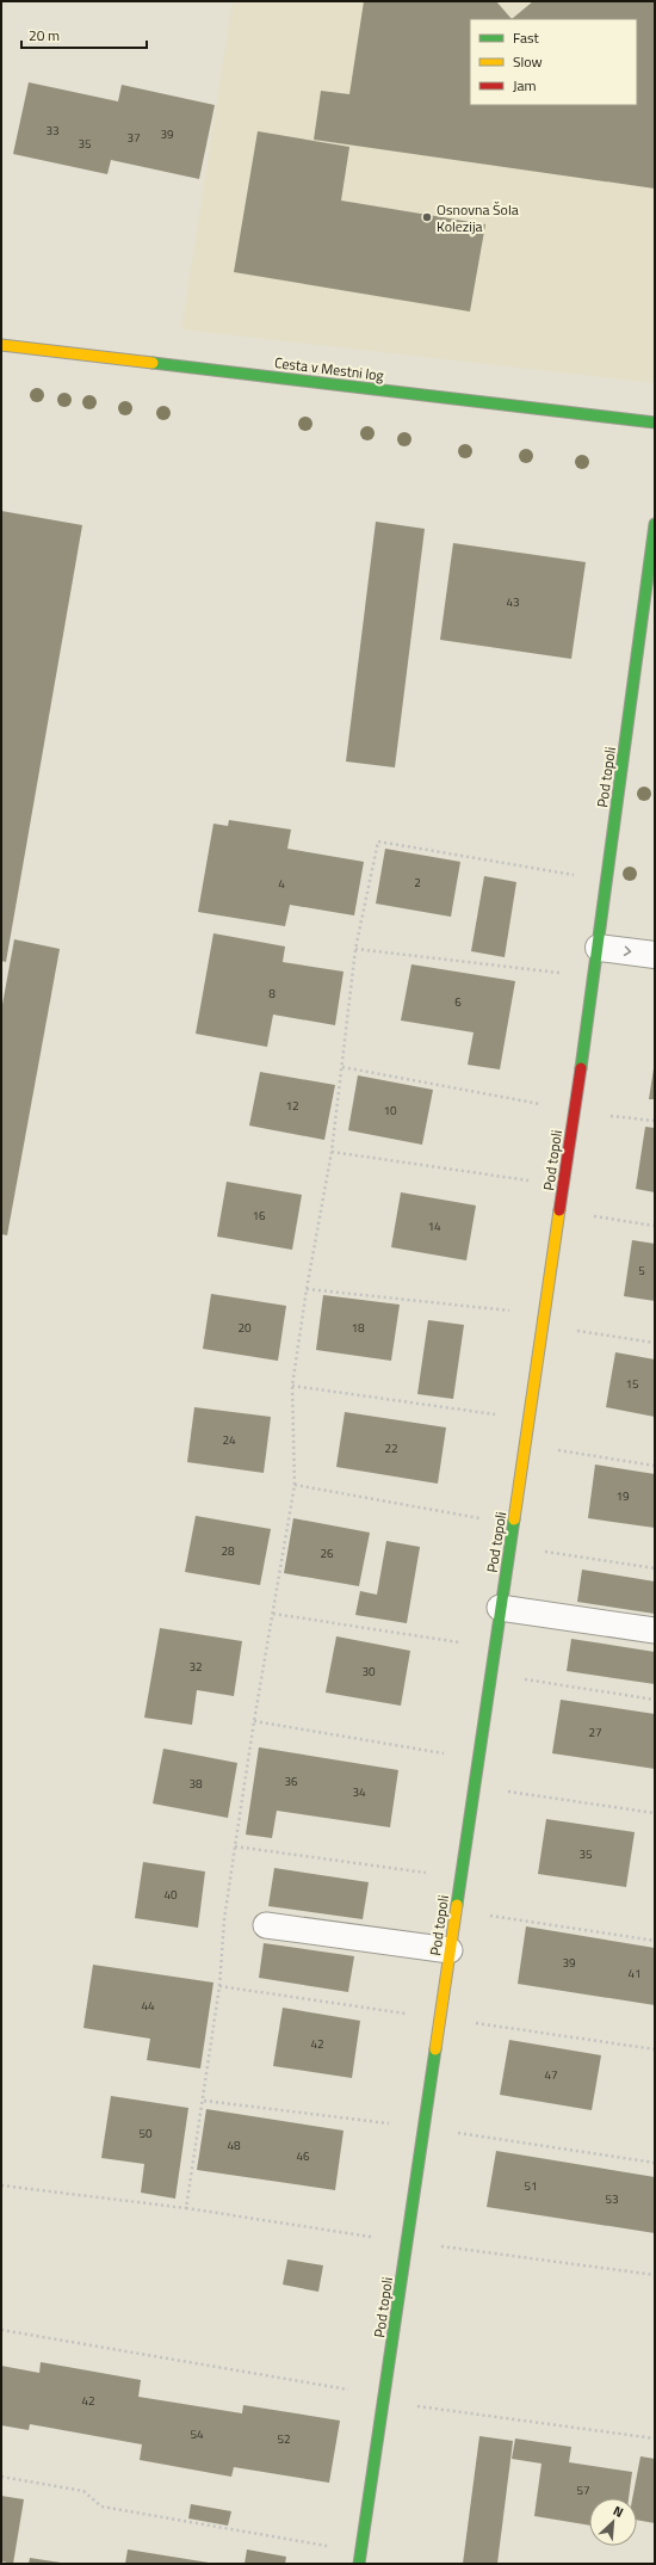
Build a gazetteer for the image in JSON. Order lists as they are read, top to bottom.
{
  "streets": {
    "street": ["Cesta v Mestni log", "Pod topoli"]
  },
  "places": ["Osnovna Šola Kolezija"],
  "house_numbers": [
    "33",
    "39",
    "37",
    "35",
    "43",
    "2",
    "4",
    "8",
    "6",
    "12",
    "10",
    "16",
    "14",
    "5",
    "20",
    "18",
    "15",
    "24",
    "22",
    "19",
    "28",
    "26",
    "32",
    "30",
    "27",
    "36",
    "38",
    "34",
    "35",
    "40",
    "39",
    "41",
    "44",
    "42",
    "47",
    "50",
    "48",
    "46",
    "51",
    "53",
    "42",
    "54",
    "52",
    "57"
  ],
  "legend": ["Fast", "Slow", "Jam"],
  "scale_bar": "20 m",
  "north": "top right"
}
